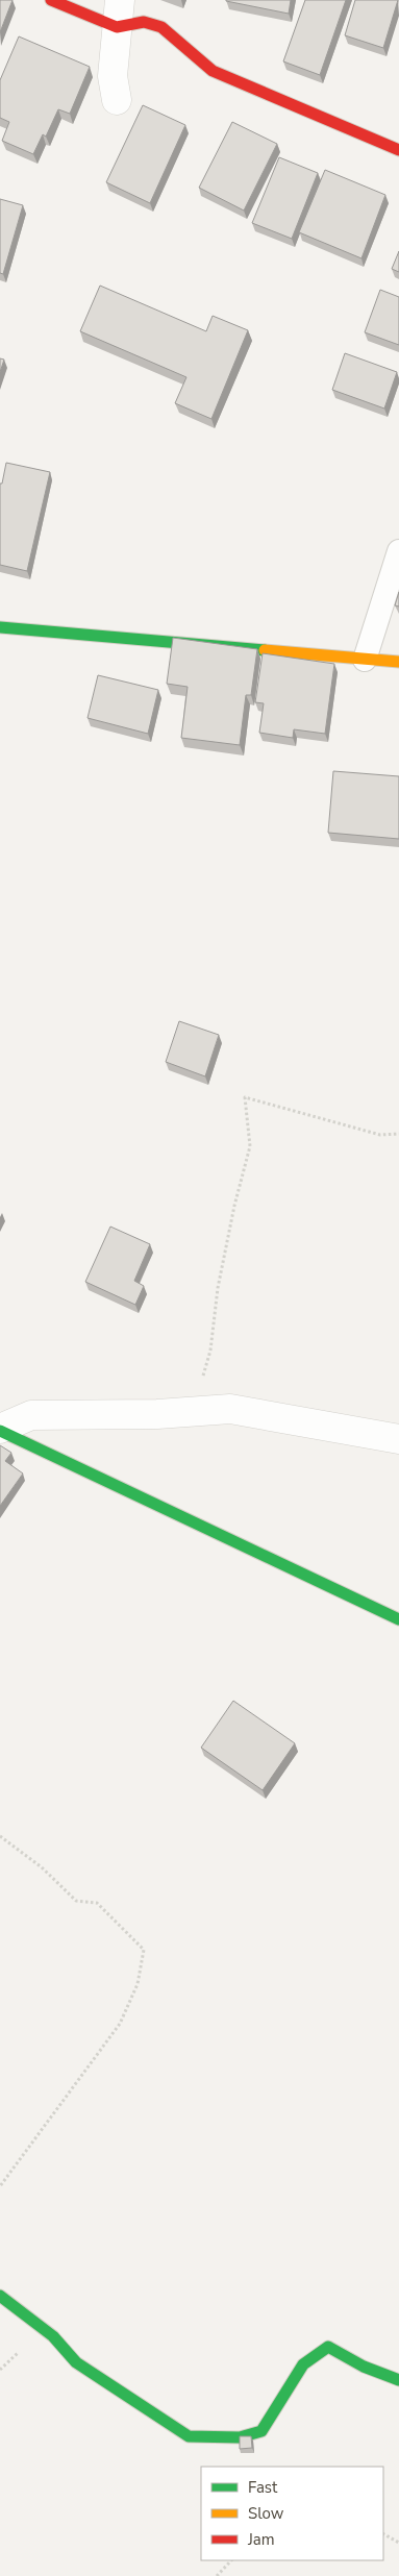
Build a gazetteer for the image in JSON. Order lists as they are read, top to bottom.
{
  "legend": ["Fast", "Slow", "Jam"]
}
